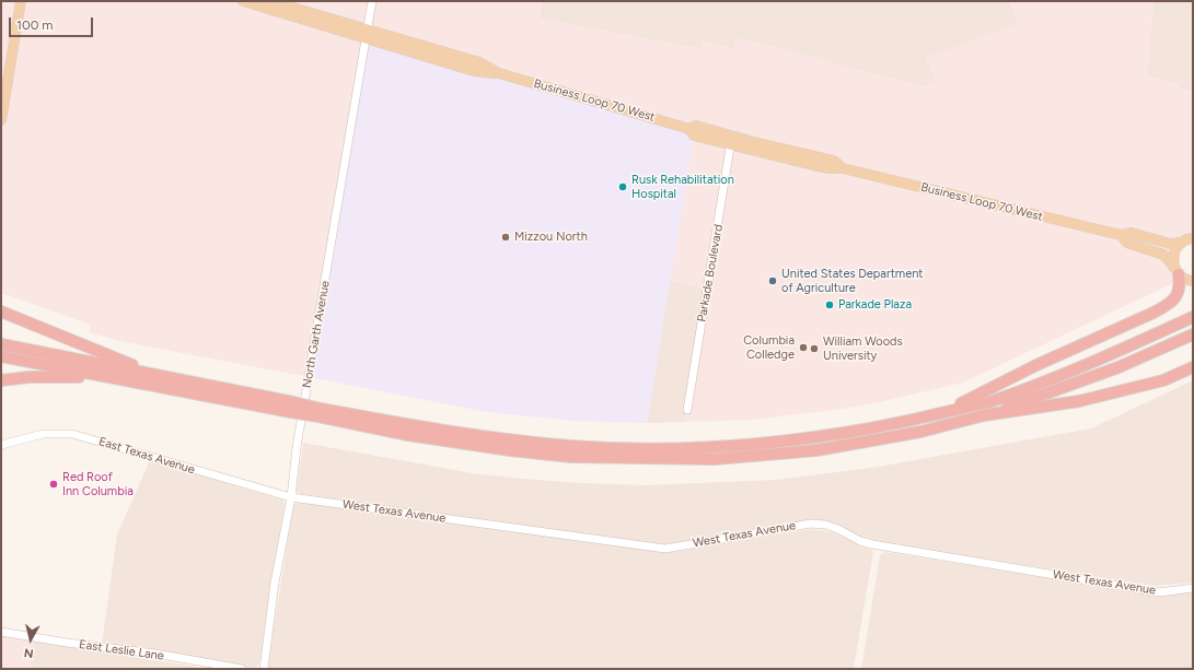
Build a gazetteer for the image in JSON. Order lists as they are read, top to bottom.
{
  "streets": {
    "main road": ["Business Loop 70 West"],
    "street": [
      "Parkade Boulevard",
      "North Garth Avenue",
      "East Texas Avenue",
      "West Texas Avenue",
      "East Leslie Lane"
    ]
  },
  "crossings": [
    ["Business Loop 70 West", "Parkade Boulevard"],
    ["Business Loop 70 West", "North Garth Avenue"],
    ["North Garth Avenue", "East Texas Avenue"],
    ["North Garth Avenue", "West Texas Avenue"],
    ["East Texas Avenue", "West Texas Avenue"]
  ],
  "places": [
    "Rusk Rehabilitation Hospital",
    "Mizzou North",
    "United States Department of Agriculture",
    "Parkade Plaza",
    "Columbia Colledge",
    "William Woods University",
    "Red Roof Inn Columbia"
  ],
  "scale_bar": "100 m",
  "north": "bottom"
}
